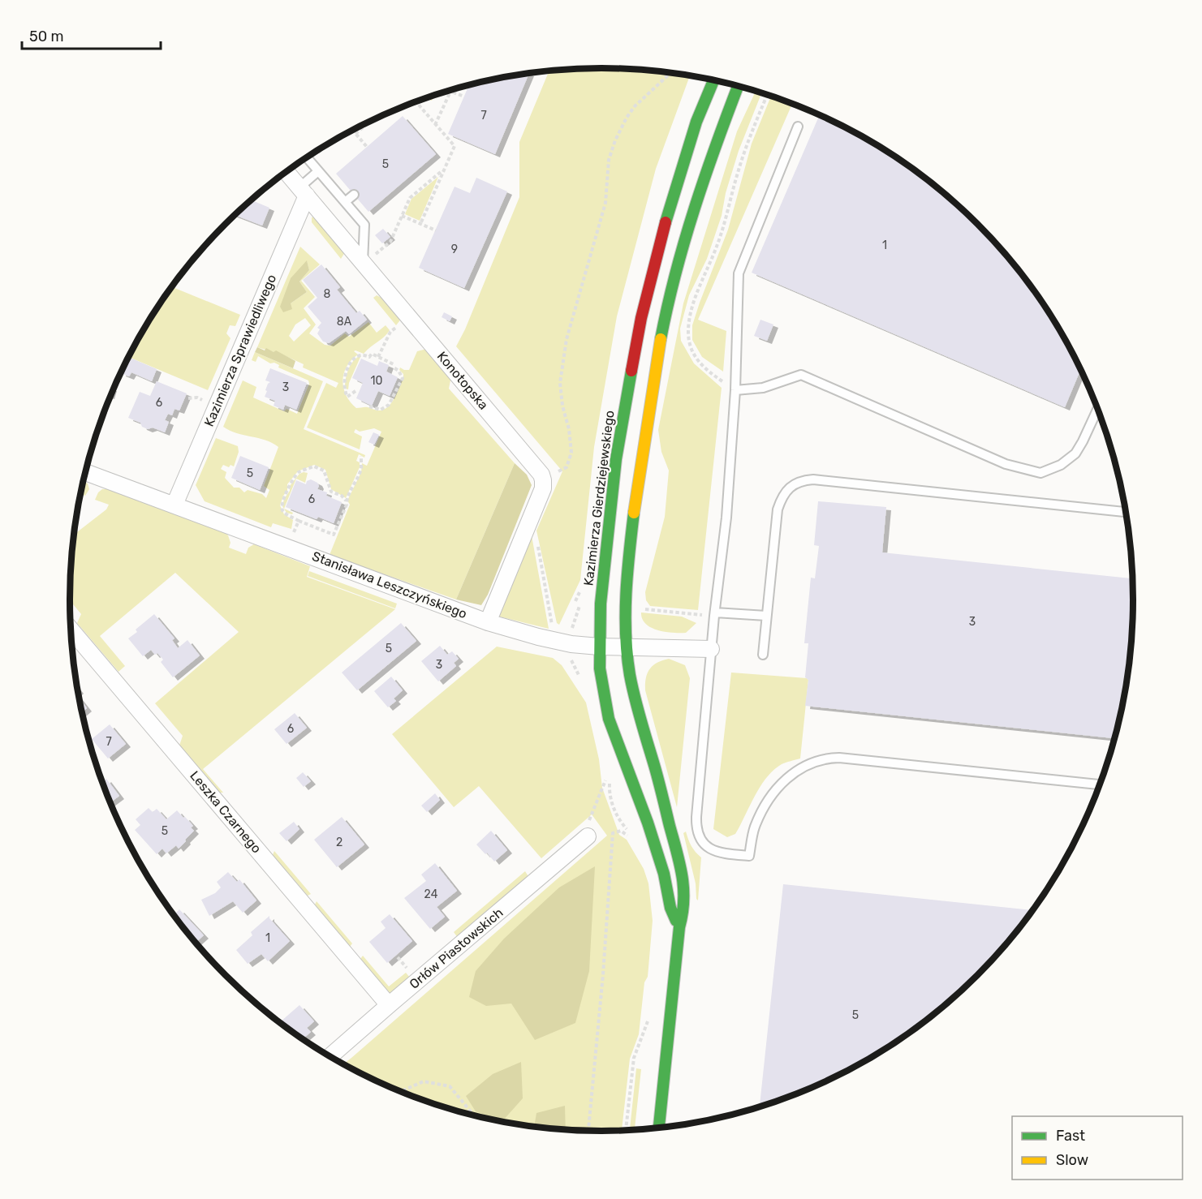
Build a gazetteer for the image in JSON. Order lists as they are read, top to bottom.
{
  "streets": {
    "street": [
      "Kazimierza Sprawiedliwego",
      "Konotopska",
      "Kazimierza Gierdziejewskiego",
      "Stanisława Leszczyńskiego",
      "Leszka Czarnego",
      "Orłów Piastowskich"
    ]
  },
  "crossings": [
    ["Kazimierza Sprawiedliwego", "Konotopska"],
    ["Kazimierza Sprawiedliwego", "Stanisława Leszczyńskiego"],
    ["Konotopska", "Stanisława Leszczyńskiego"],
    ["Kazimierza Gierdziejewskiego", "Stanisława Leszczyńskiego"],
    ["Leszka Czarnego", "Orłów Piastowskich"]
  ],
  "house_numbers": [
    "7",
    "5",
    "1",
    "9",
    "8",
    "8A",
    "10",
    "3",
    "6",
    "5",
    "6",
    "3",
    "5",
    "3",
    "6",
    "7",
    "5",
    "2",
    "24",
    "1",
    "5"
  ],
  "legend": ["Fast", "Slow"],
  "scale_bar": "50 m"
}
